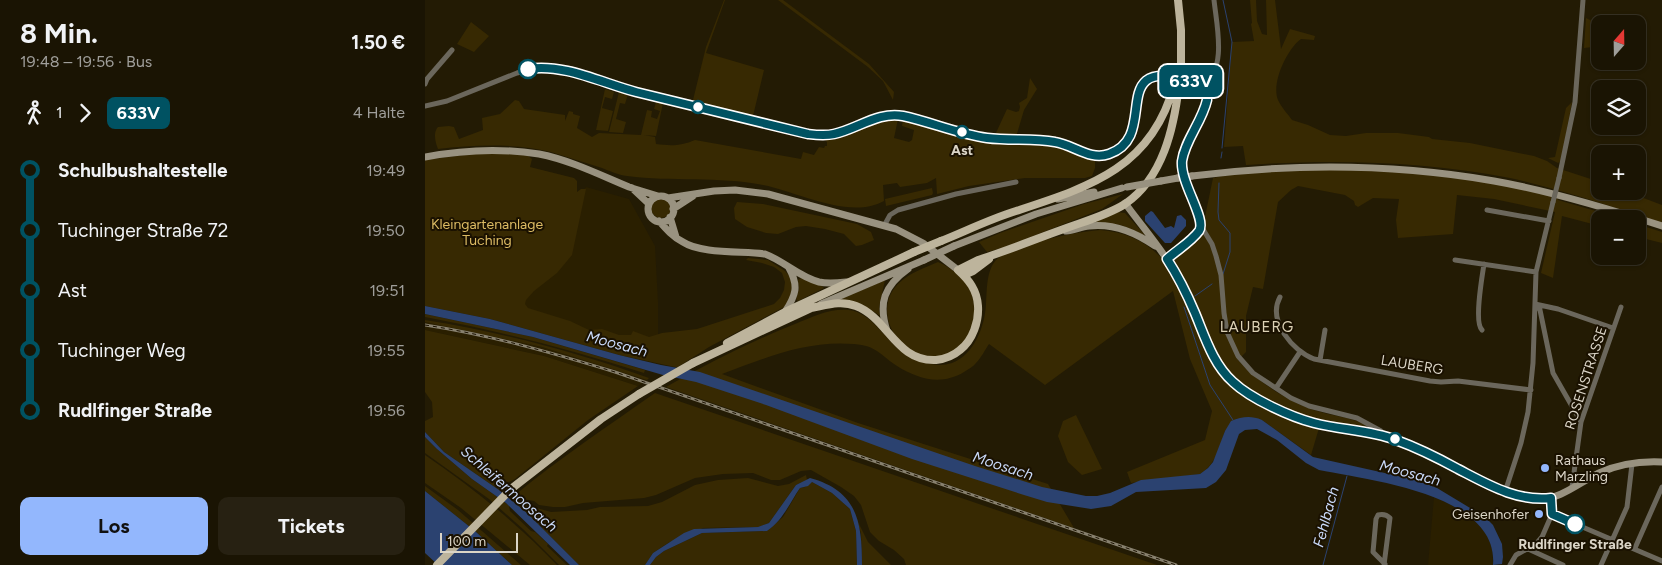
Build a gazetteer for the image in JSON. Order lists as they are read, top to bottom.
{
  "streets": {
    "street": ["LAUBERG", "ROSENSTRASSE"]
  },
  "districts": ["LAUBERG"],
  "water": ["Moosach", "Schleifermoosach", "Fehlbach"],
  "parks": ["Kleingartenanlage Tuching"],
  "places": [
    "Ast",
    "Rathaus Marzling",
    "Geisenhofer",
    "Rudlfinger Straße"
  ],
  "lines": ["bus line 633V"],
  "scale_bar": "100 m",
  "north": "top",
  "page": {
    "heading": ["8 Min.", "19:48 – 19:56 · Bus", "1.50 €"],
    "on_map": "633V",
    "map_buttons": ["+", "−"],
    "legs": ["1", "633V", "4 Halte"],
    "list": [
      {
        "name": "Schulbushaltestelle",
        "value": "19:49"
      },
      {
        "name": "Tuchinger Straße 72",
        "value": "19:50"
      },
      {
        "name": "Ast",
        "value": "19:51"
      },
      {
        "name": "Tuchinger Weg",
        "value": "19:55"
      },
      {
        "name": "Rudlfinger Straße",
        "value": "19:56"
      }
    ],
    "buttons": ["Los", "Tickets"],
    "scale": "100 m"
  }
}
